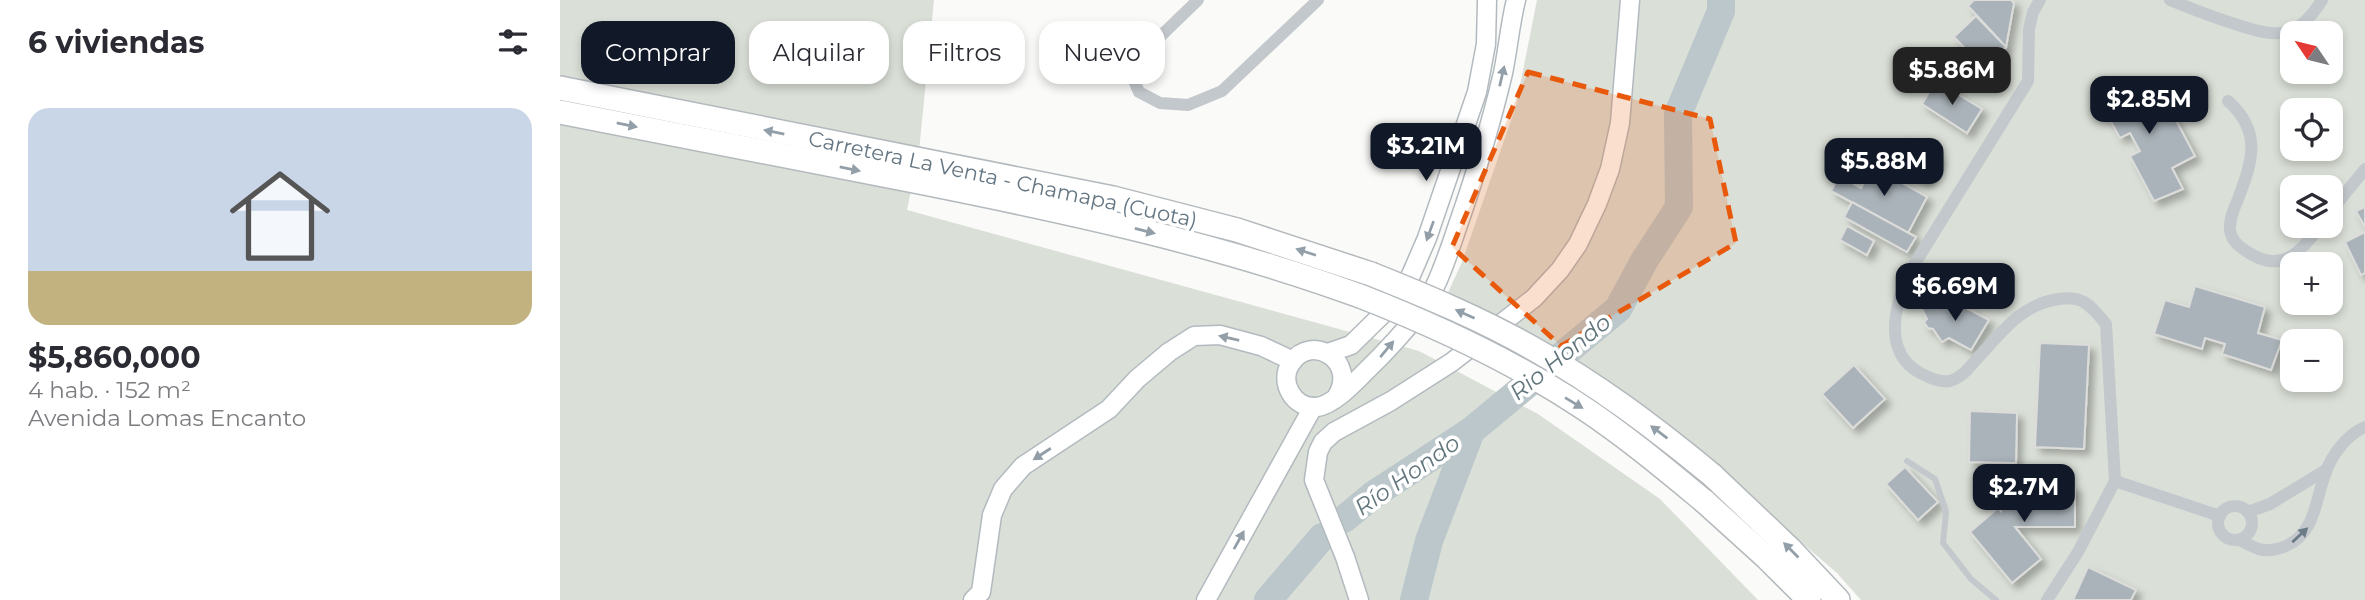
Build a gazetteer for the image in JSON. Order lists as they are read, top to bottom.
{
  "streets": {
    "highway": ["Carretera La Venta - Chamapa (Cuota)"]
  },
  "water": ["Rio Hondo", "Río Hondo"],
  "north": "top left",
  "page": {
    "heading": "6 viviendas",
    "map_buttons": ["+", "−"],
    "chip": [
      "Comprar",
      "Alquilar",
      "Filtros",
      "Nuevo"
    ],
    "price": [
      "$5.86M",
      "$2.85M",
      "$3.21M",
      "$5.88M",
      "$6.69M",
      "$2.7M"
    ],
    "list": [
      {
        "name": "$5,860,000",
        "note": "4 hab. · 152 m² · Avenida Lomas Encanto"
      }
    ]
  }
}
